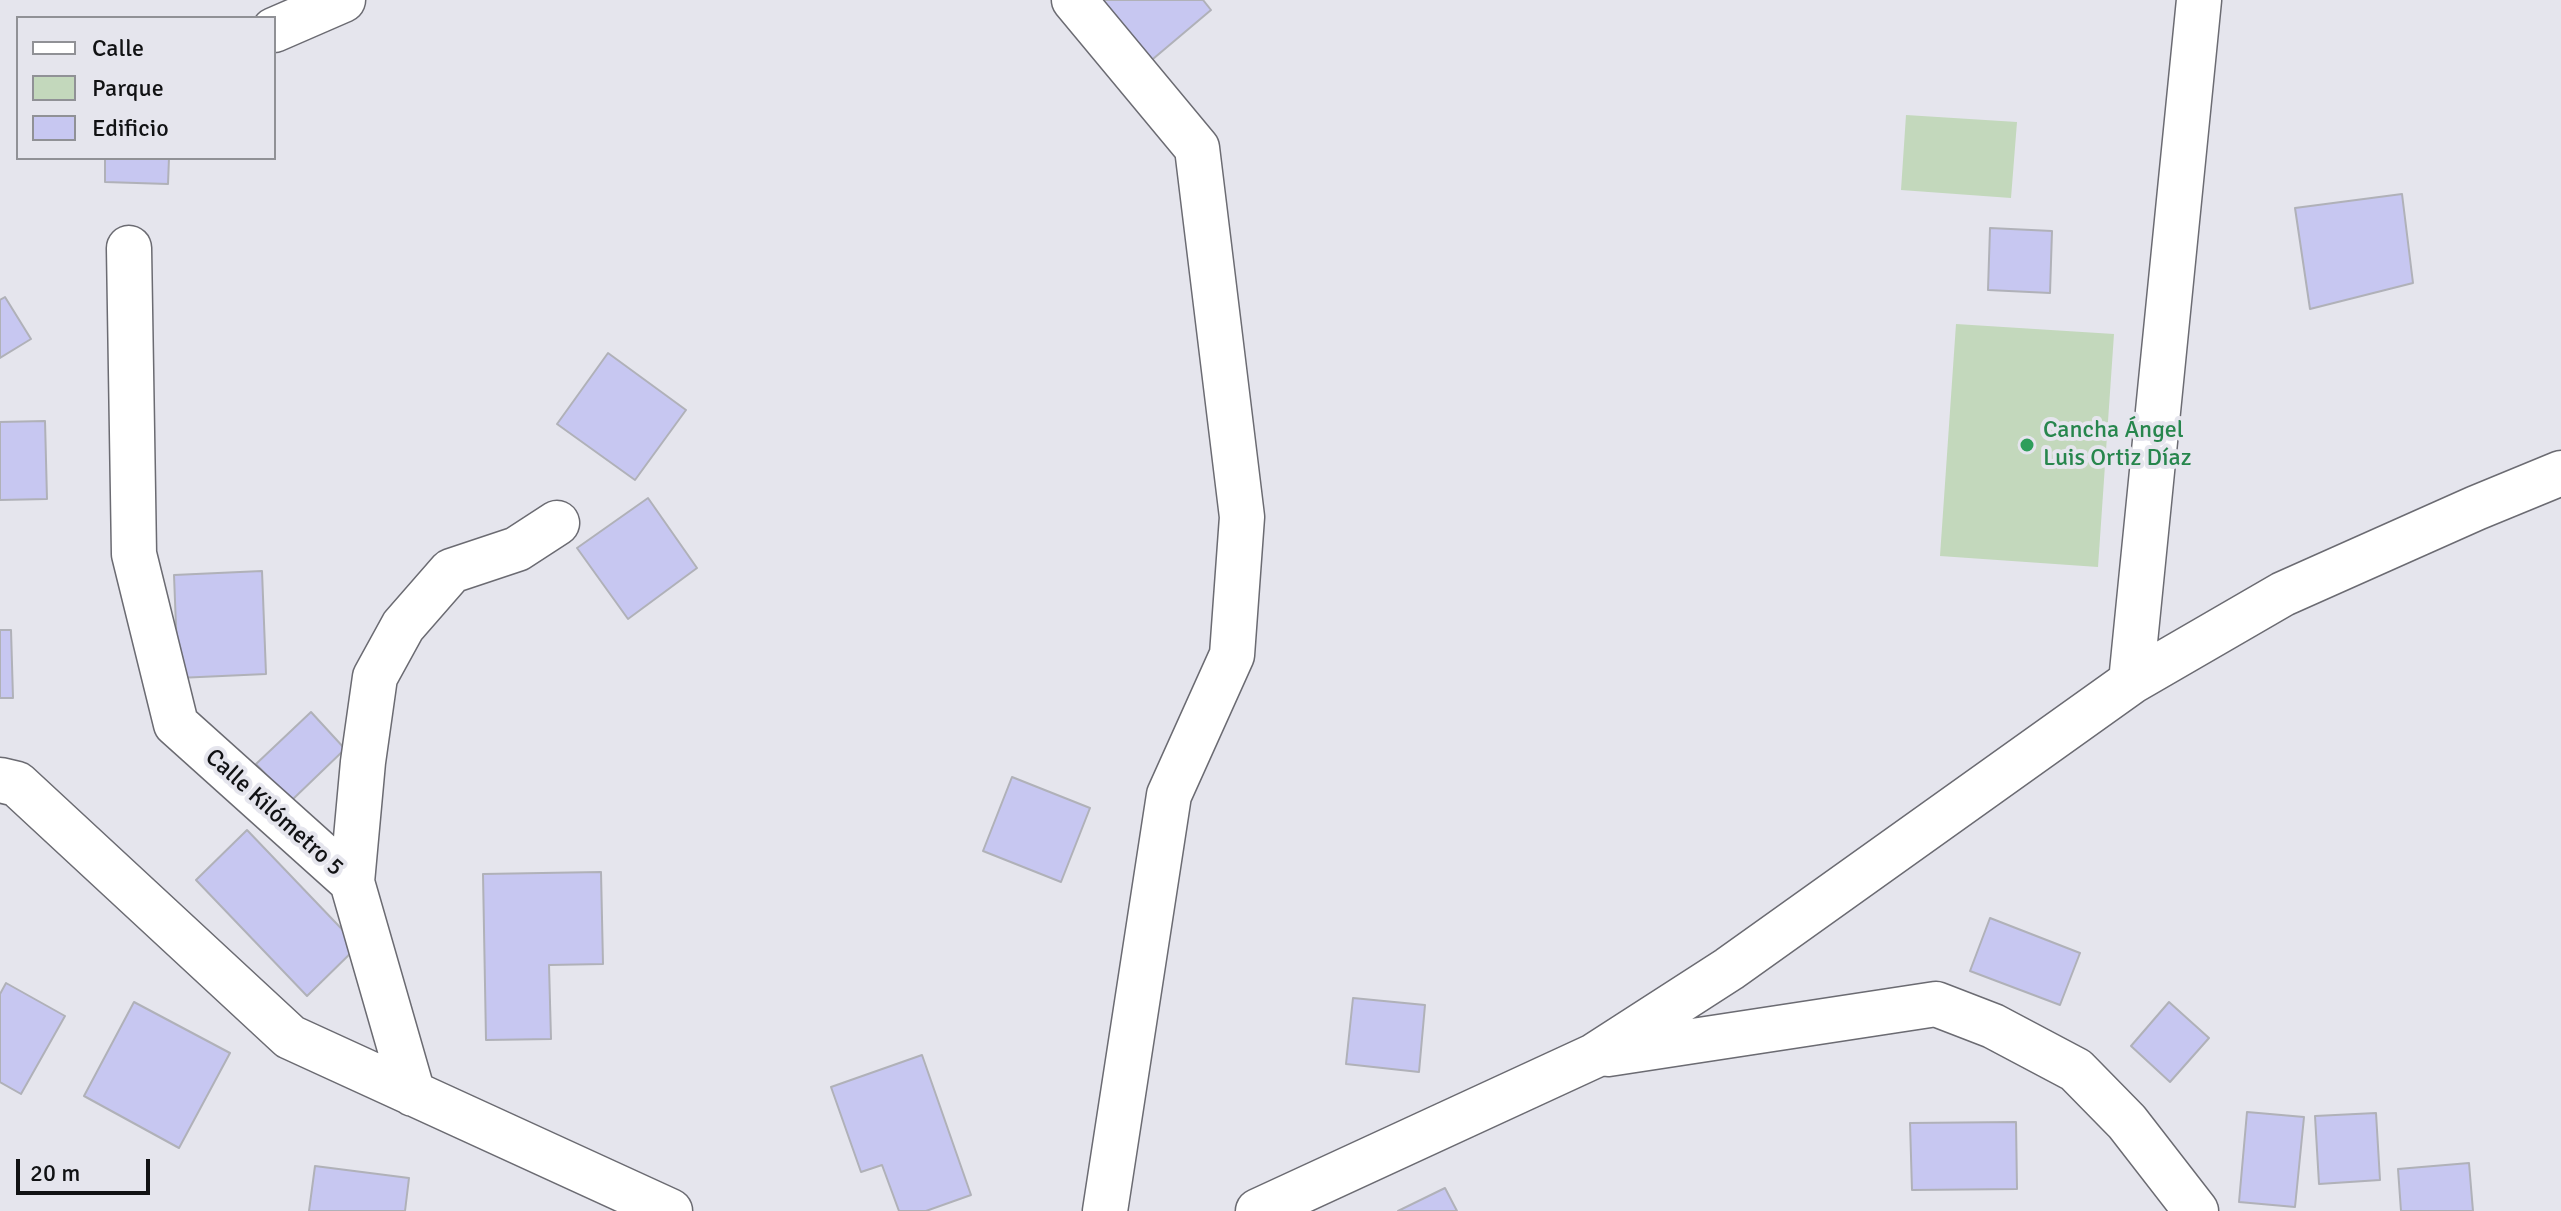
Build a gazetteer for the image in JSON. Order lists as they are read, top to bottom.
{
  "streets": {
    "street": ["Calle Kilómetro 5"]
  },
  "places": ["Cancha Ángel Luis Ortiz Díaz"],
  "legend": ["Calle", "Parque", "Edificio"],
  "scale_bar": "20 m"
}
